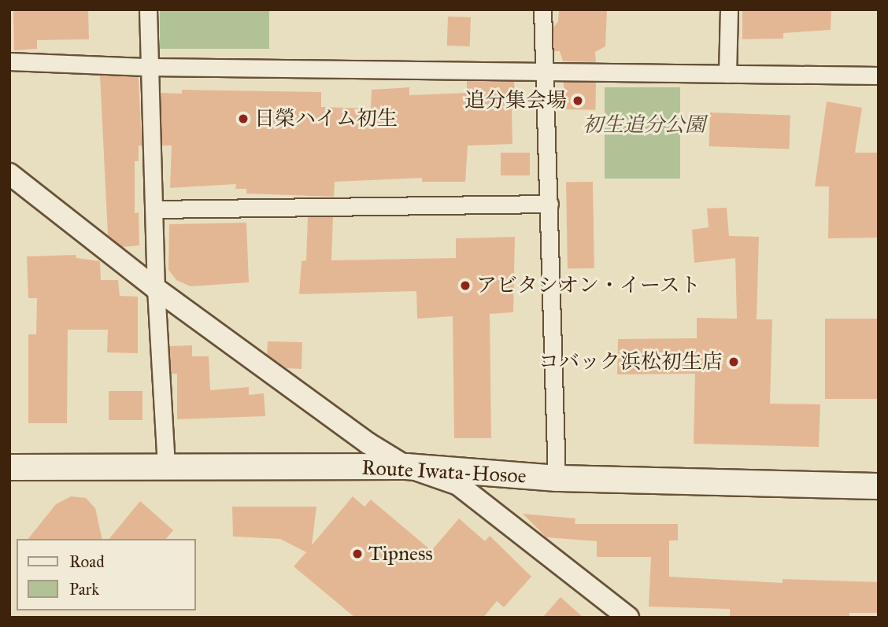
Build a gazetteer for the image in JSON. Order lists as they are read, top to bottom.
{
  "streets": {
    "main road": ["Route Iwata-Hosoe"]
  },
  "parks": ["初生追分公園"],
  "places": [
    "追分集会場",
    "日榮ハイム初生",
    "アビタシオン・イースト",
    "コバック浜松初生店",
    "Tipness"
  ],
  "legend": ["Road", "Park"]
}
